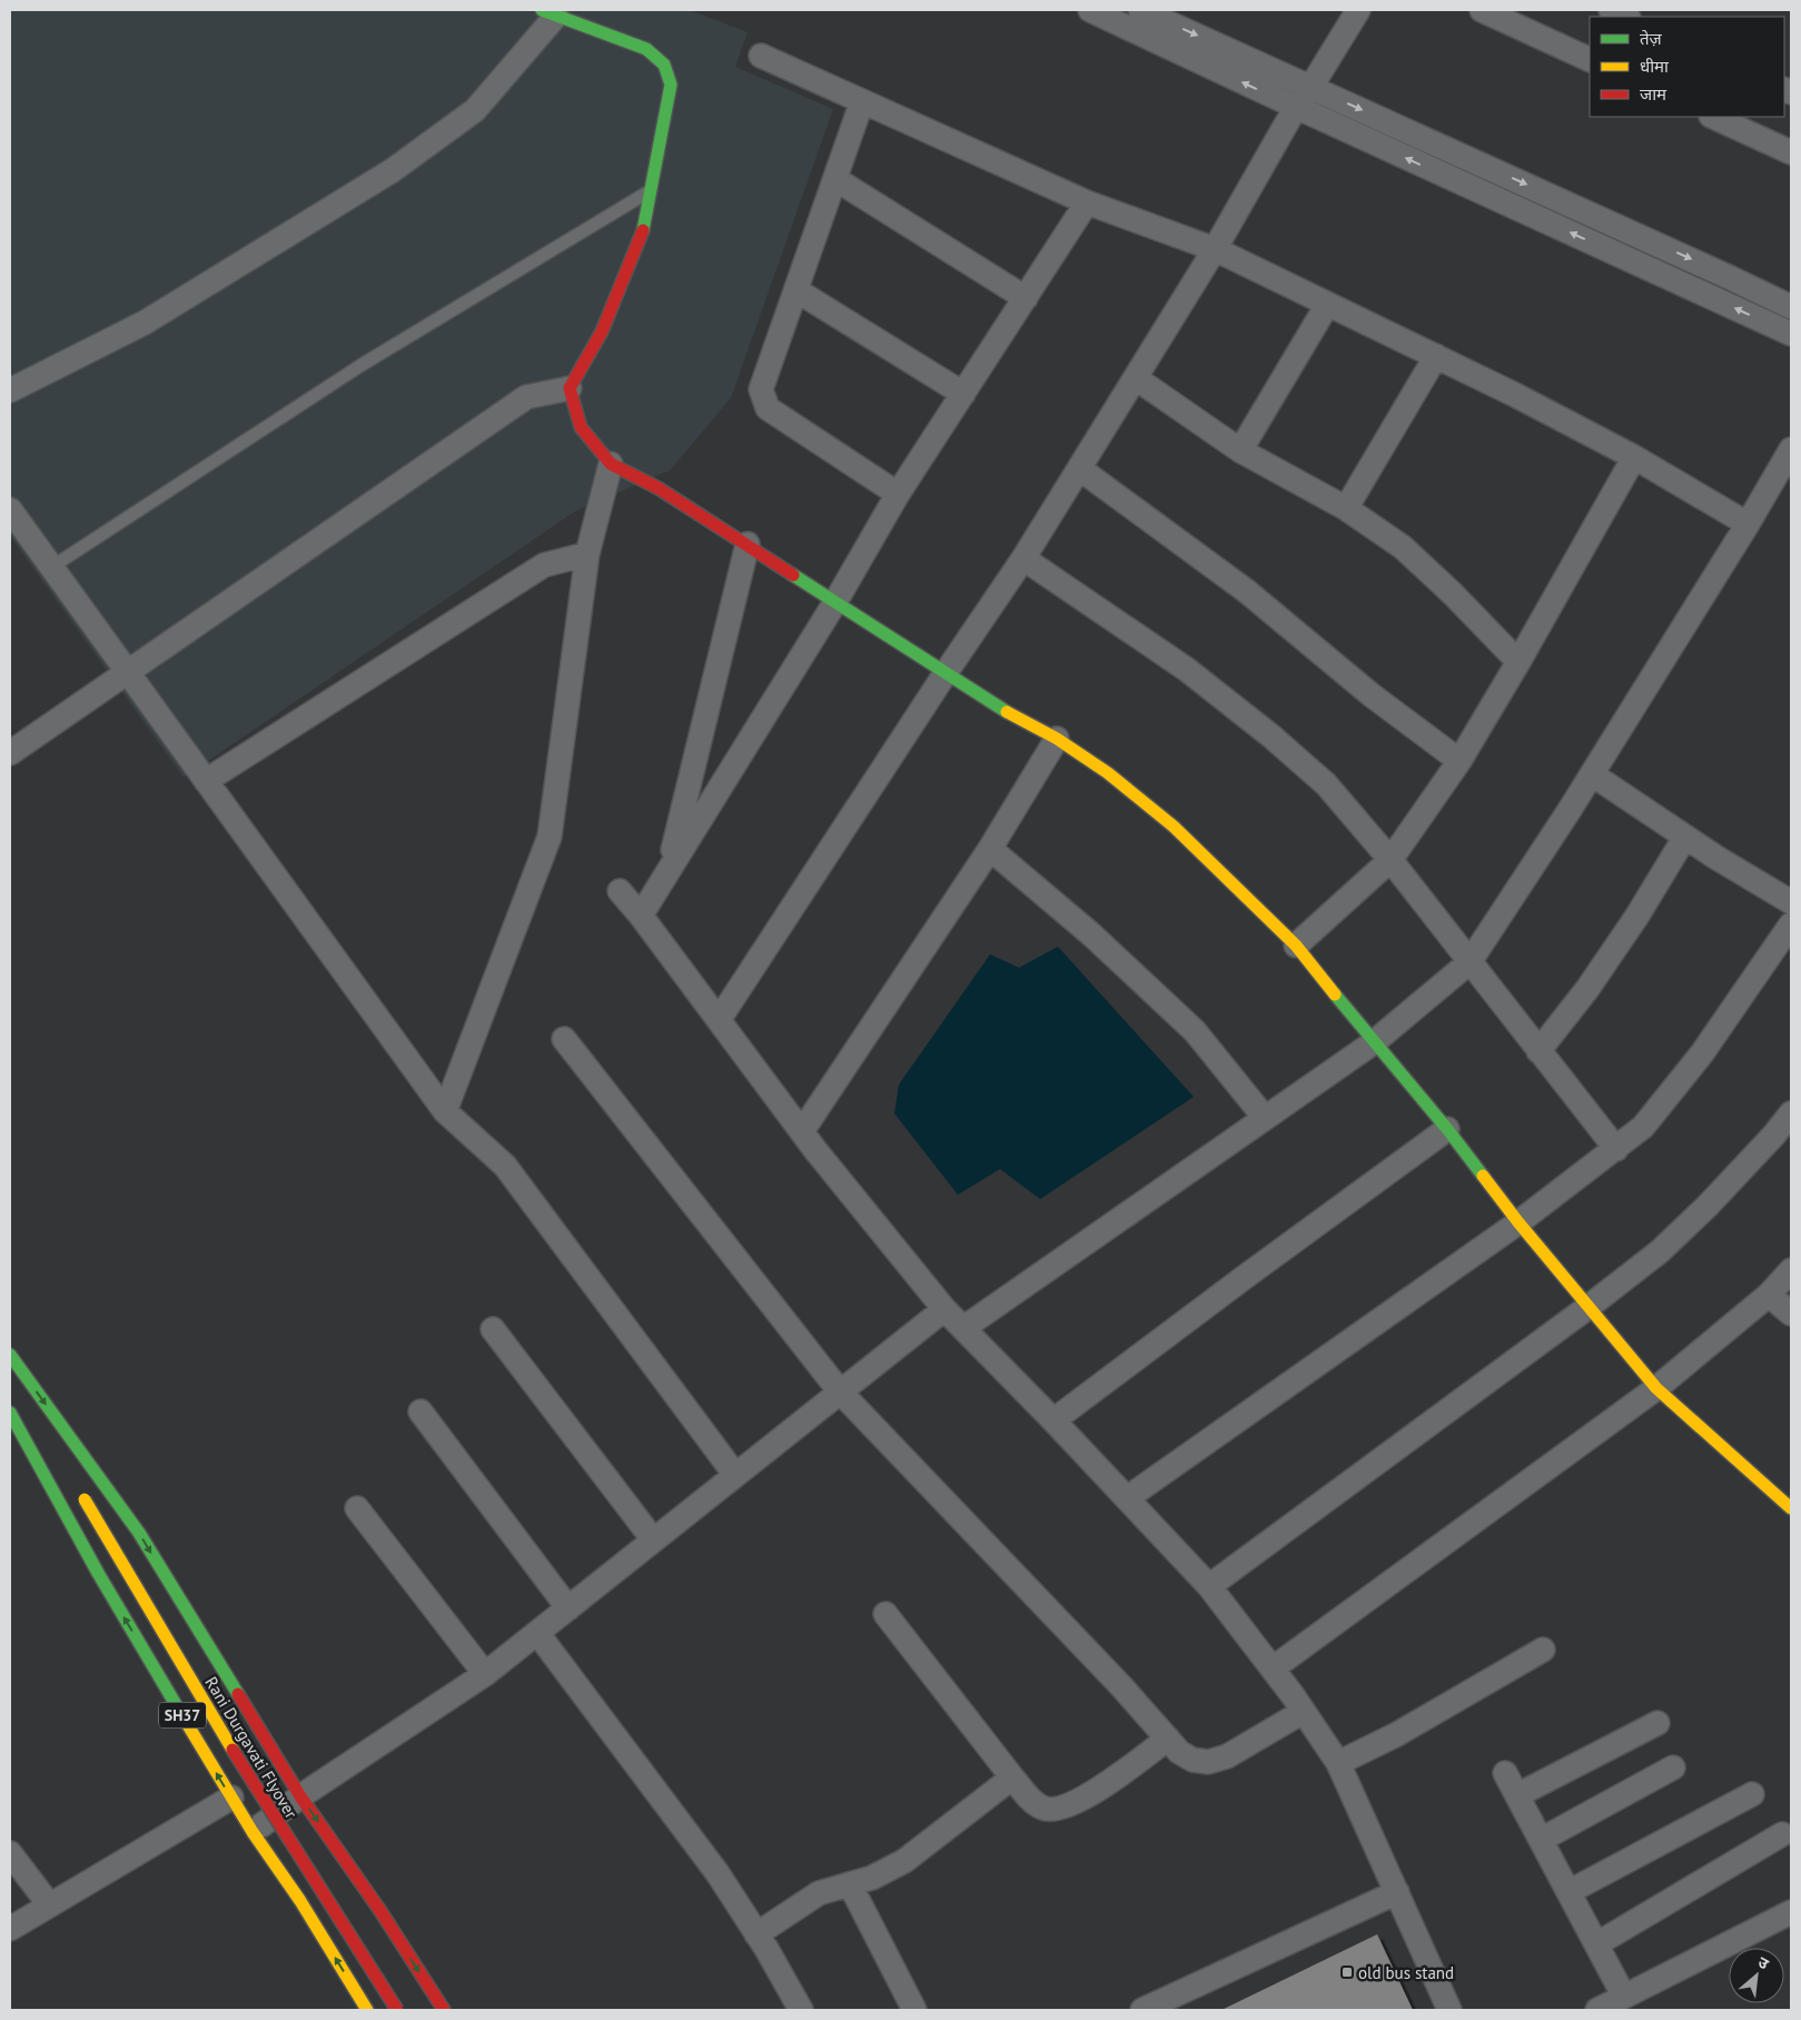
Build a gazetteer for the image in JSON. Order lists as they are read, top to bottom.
{
  "streets": {
    "street": ["SH37", "Rani Durgavati Flyover"]
  },
  "places": {
    "transit": ["old bus stand"]
  },
  "legend": ["तेज़", "धीमा", "जाम"],
  "north": "top right"
}
